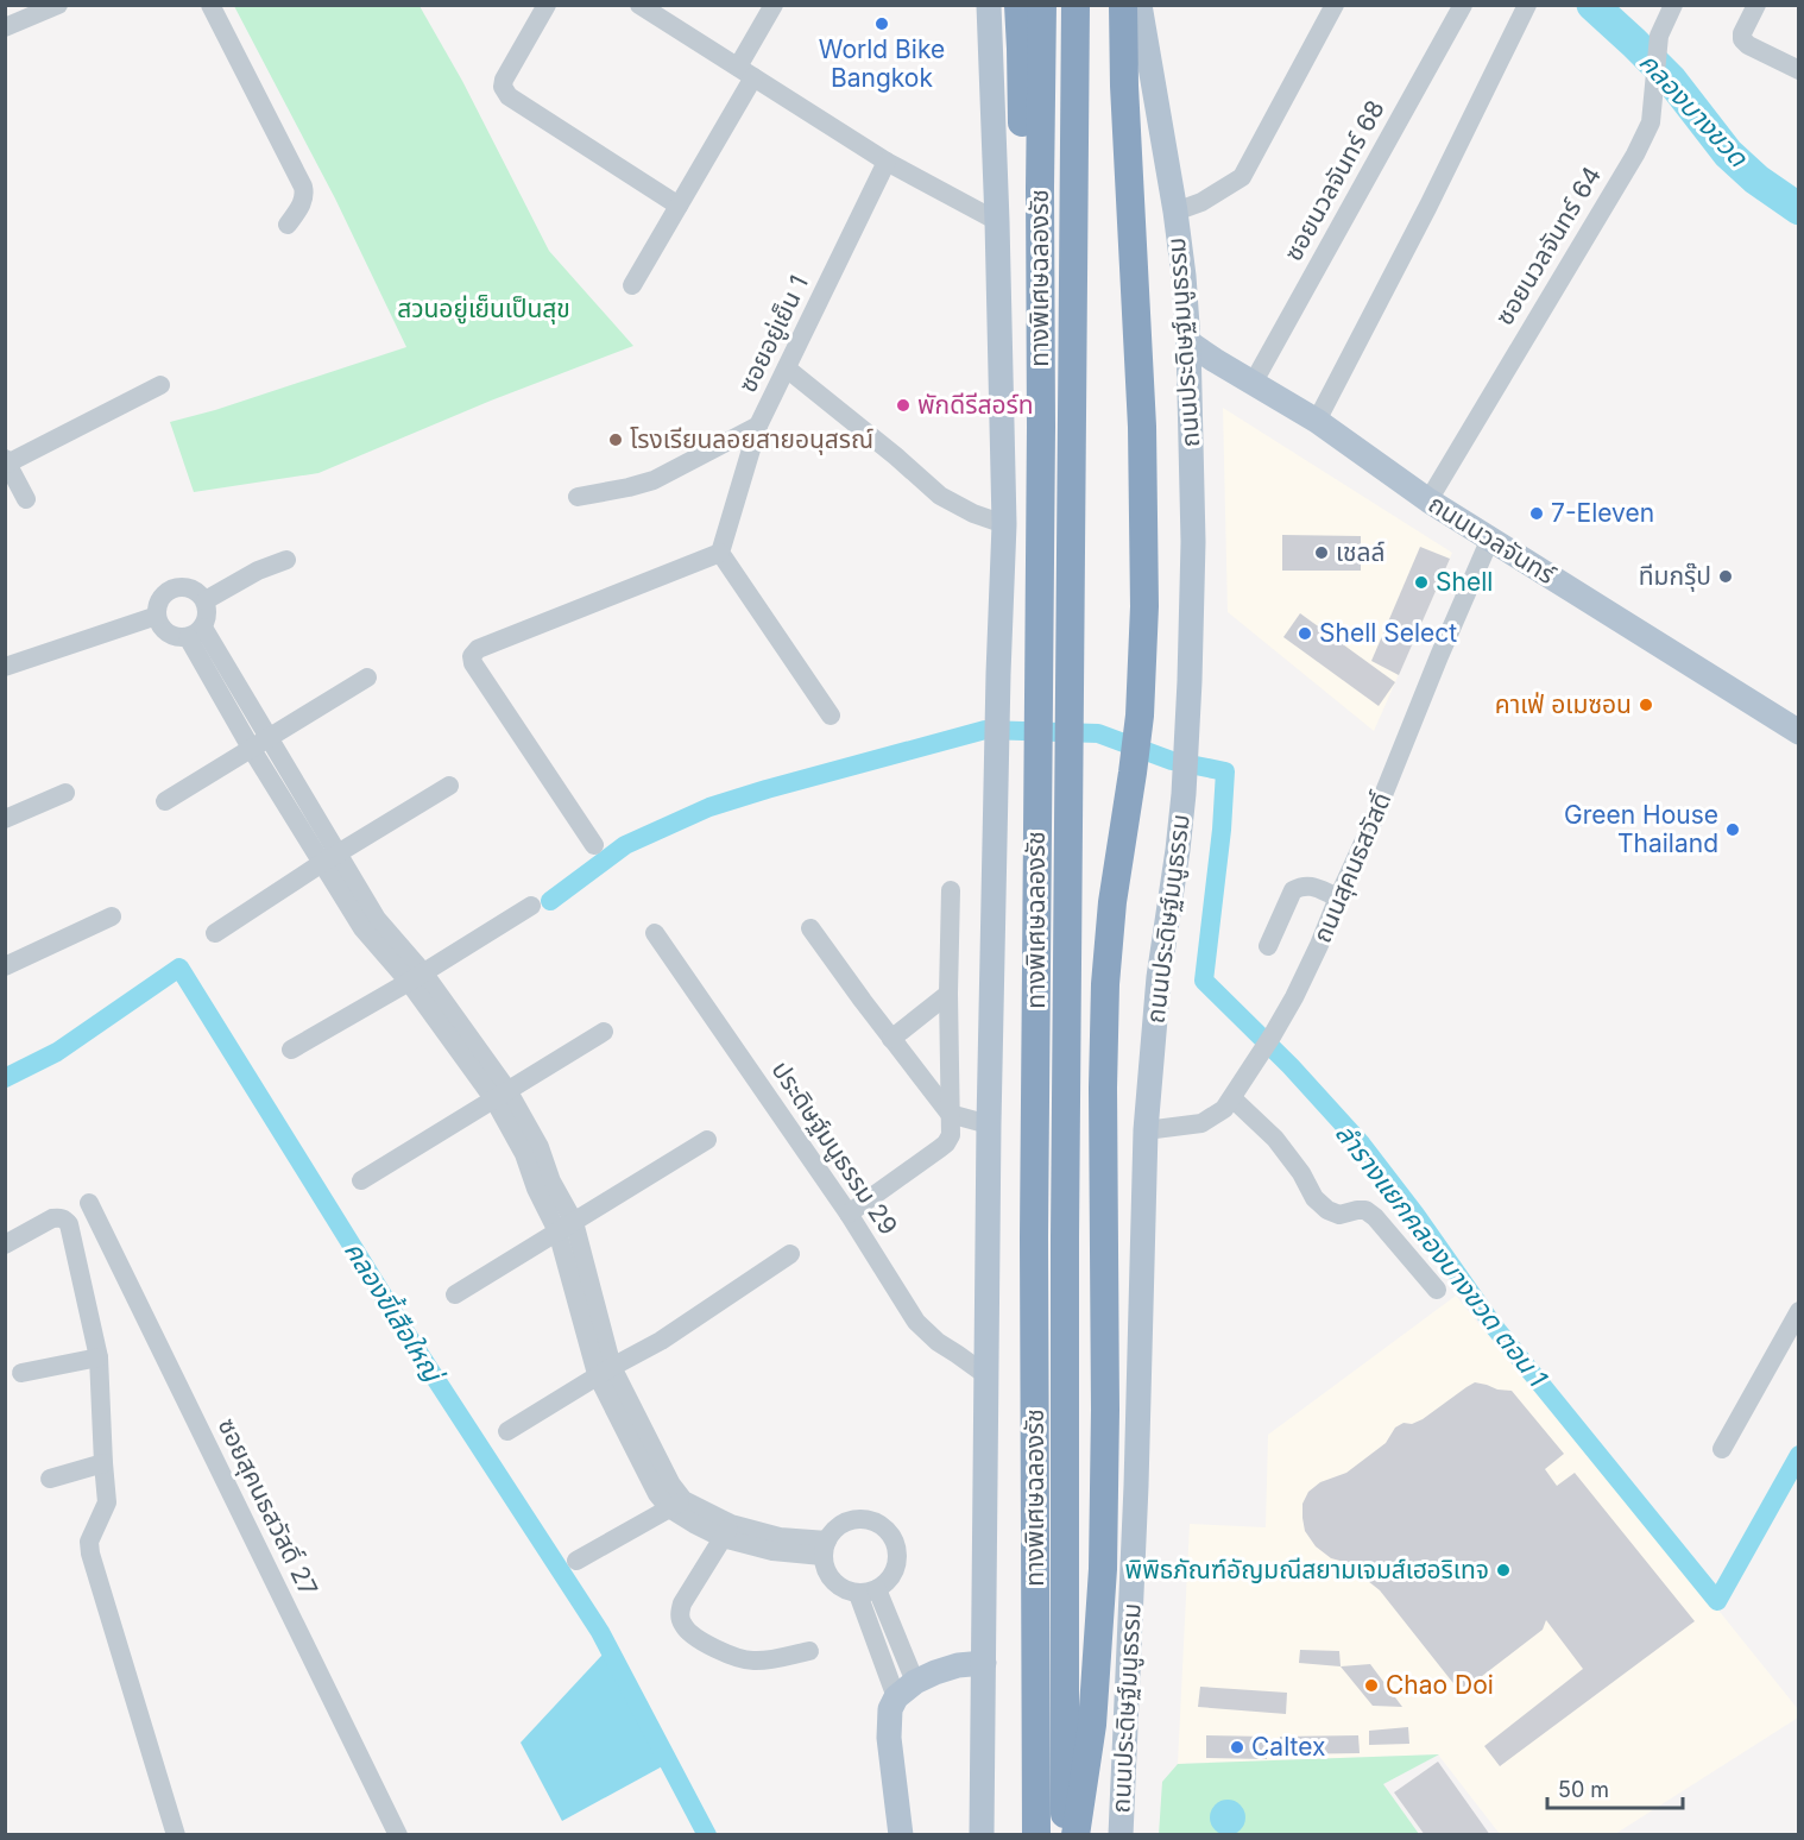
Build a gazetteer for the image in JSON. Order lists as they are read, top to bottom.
{
  "streets": {
    "highway": ["ทางพิเศษฉลองรัช"],
    "main road": ["ถนนประดิษฐ์มนูธรรม", "ถนนนวลจันทร์"],
    "street": [
      "ซอยนวลจันทร์ 68",
      "ซอยนวลจันทร์ 64",
      "ซอยอยู่เย็น 1",
      "ถนนสุคนธสวัสดิ์",
      "ประดิษฐ์มนูธรรม 29",
      "ซอยสุคนธสวัสดิ์ 27"
    ]
  },
  "crossings": [
    ["ซอยนวลจันทร์ 68", "ถนนนวลจันทร์"],
    ["ซอยนวลจันทร์ 64", "ถนนนวลจันทร์"],
    ["ถนนประดิษฐ์มนูธรรม", "ถนนนวลจันทร์"],
    ["ถนนประดิษฐ์มนูธรรม", "ถนนสุคนธสวัสดิ์"],
    ["ถนนนวลจันทร์", "ถนนสุคนธสวัสดิ์"]
  ],
  "water": ["คลองบางขวด", "ลำรางแยกคลองบางขวด ตอน 1", "คลองขี้เสือใหญ่"],
  "parks": ["สวนอยู่เย็นเป็นสุข"],
  "places": [
    "World Bike Bangkok",
    "พักดีรีสอร์ท",
    "โรงเรียนลอยสายอนุสรณ์",
    "7-Eleven",
    "เชลล์",
    "ทีมกรุ๊ป",
    "Shell",
    "Shell Select",
    "คาเฟ่ อเมซอน",
    "Green House Thailand",
    "พิพิธภัณฑ์อัญมณีสยามเจมส์เฮอริเทจ",
    "Chao Doi",
    "Caltex"
  ],
  "scale_bar": "50 m"
}
